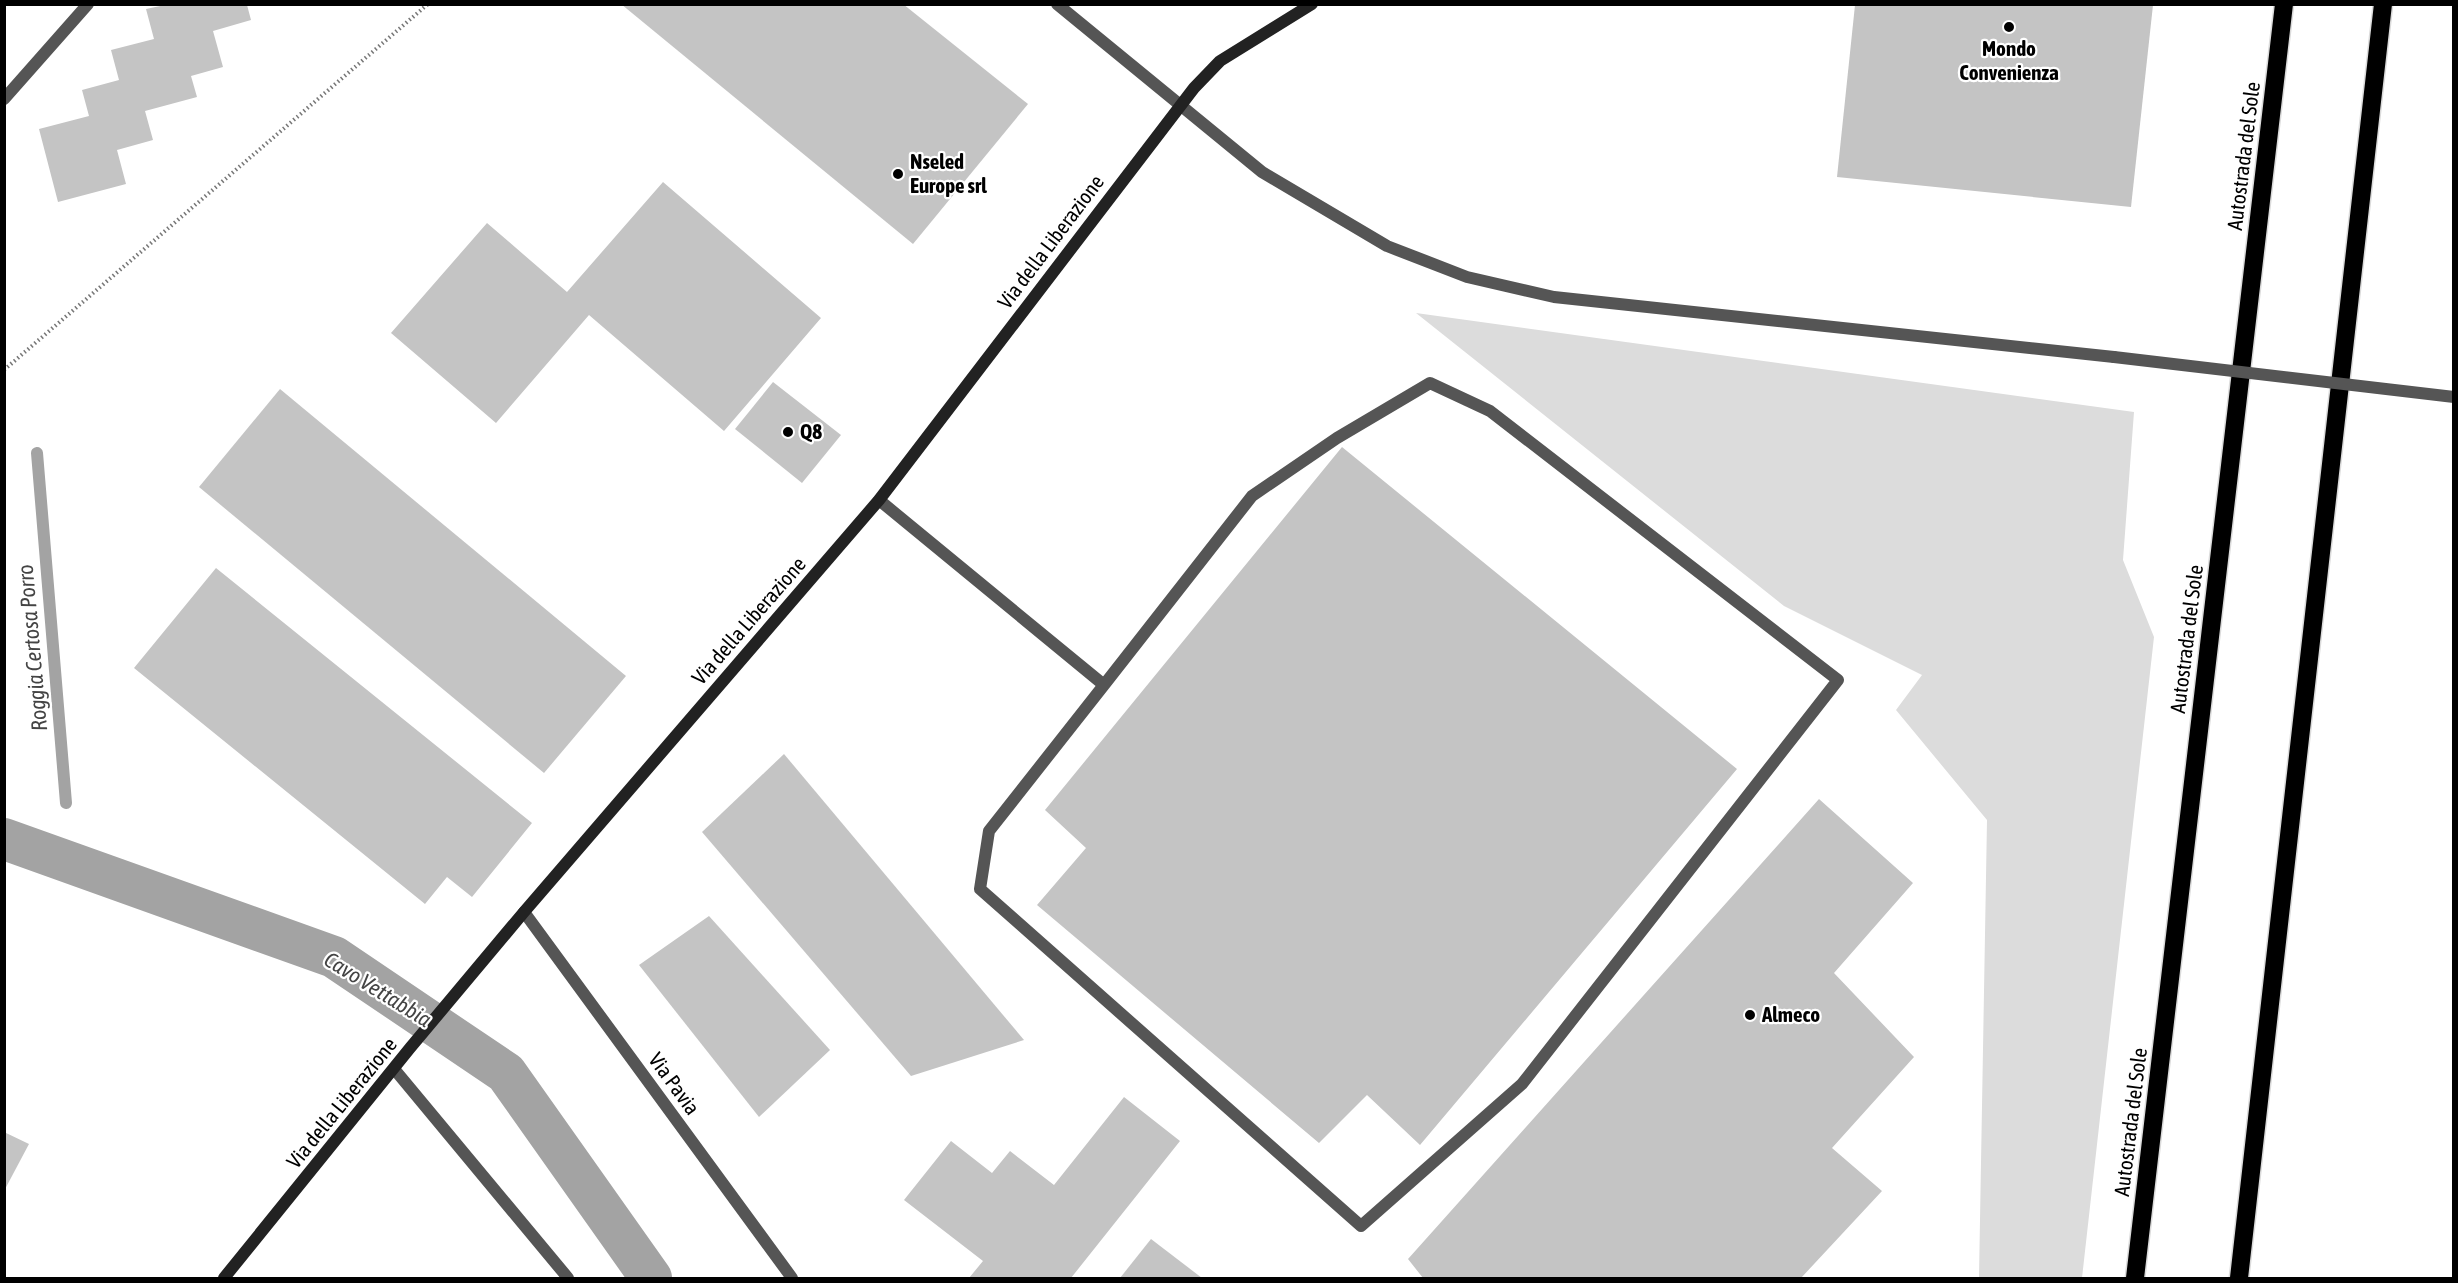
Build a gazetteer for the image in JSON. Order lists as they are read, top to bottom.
{
  "streets": {
    "highway": ["Autostrada del Sole"],
    "street": ["Via della Liberazione", "Via Pavia"]
  },
  "crossings": [
    ["Via della Liberazione", "Via Pavia"]
  ],
  "water": ["Roggia Certosa Porro", "Cavo Vettabbia"],
  "places": [
    "Mondo Convenienza",
    "Nseled Europe srl",
    "Q8",
    "Almeco"
  ]
}
